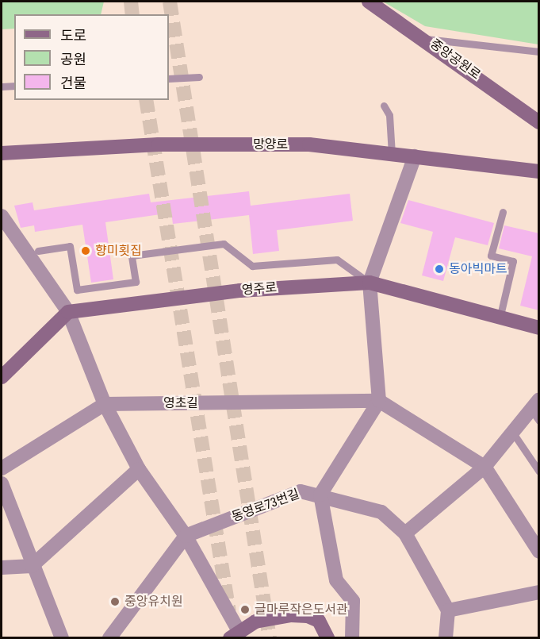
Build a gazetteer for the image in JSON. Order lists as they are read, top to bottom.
{
  "streets": {
    "street": [
      "중앙공원로",
      "망양로",
      "영주로",
      "영초길",
      "동영로73번길"
    ]
  },
  "places": [
    "향미횟집",
    "동아빅마트",
    "중앙유치원",
    "글마루작은도서관"
  ],
  "legend": ["도로", "공원", "건물"]
}
